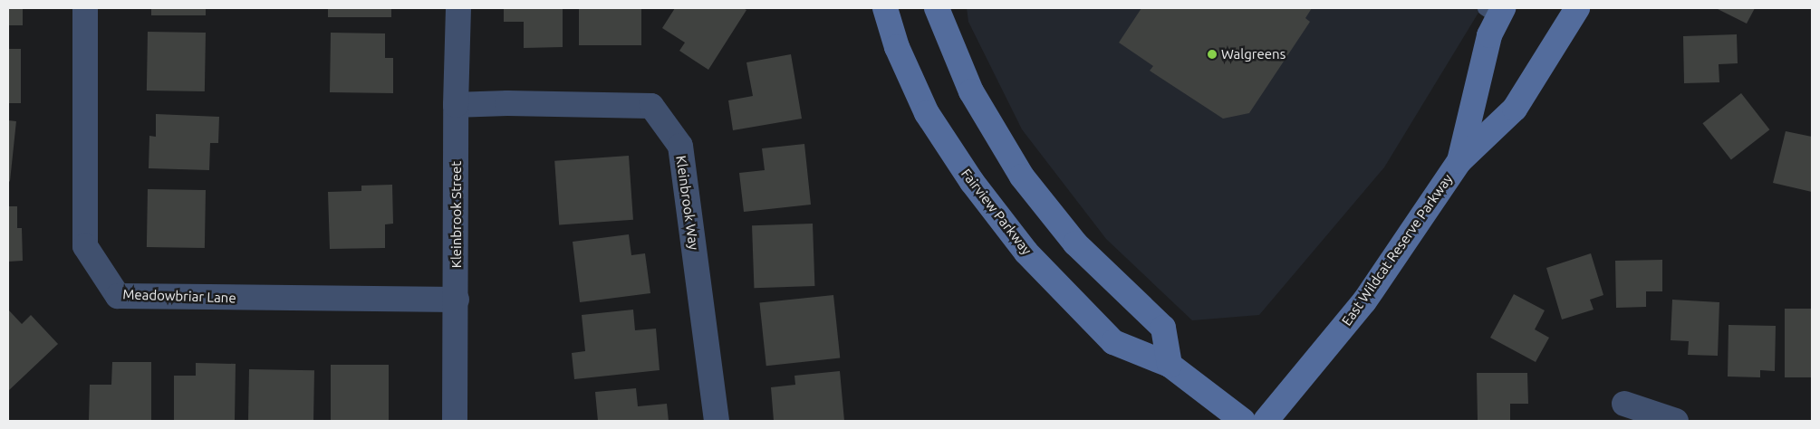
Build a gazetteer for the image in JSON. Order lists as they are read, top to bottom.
{
  "streets": {
    "main road": ["Fairview Parkway", "East Wildcat Reserve Parkway"],
    "street": ["Kleinbrook Way", "Kleinbrook Street", "Meadowbriar Lane"]
  },
  "crossings": [
    ["Kleinbrook Way", "Kleinbrook Street"],
    ["Kleinbrook Street", "Meadowbriar Lane"]
  ],
  "places": ["Walgreens"]
}
